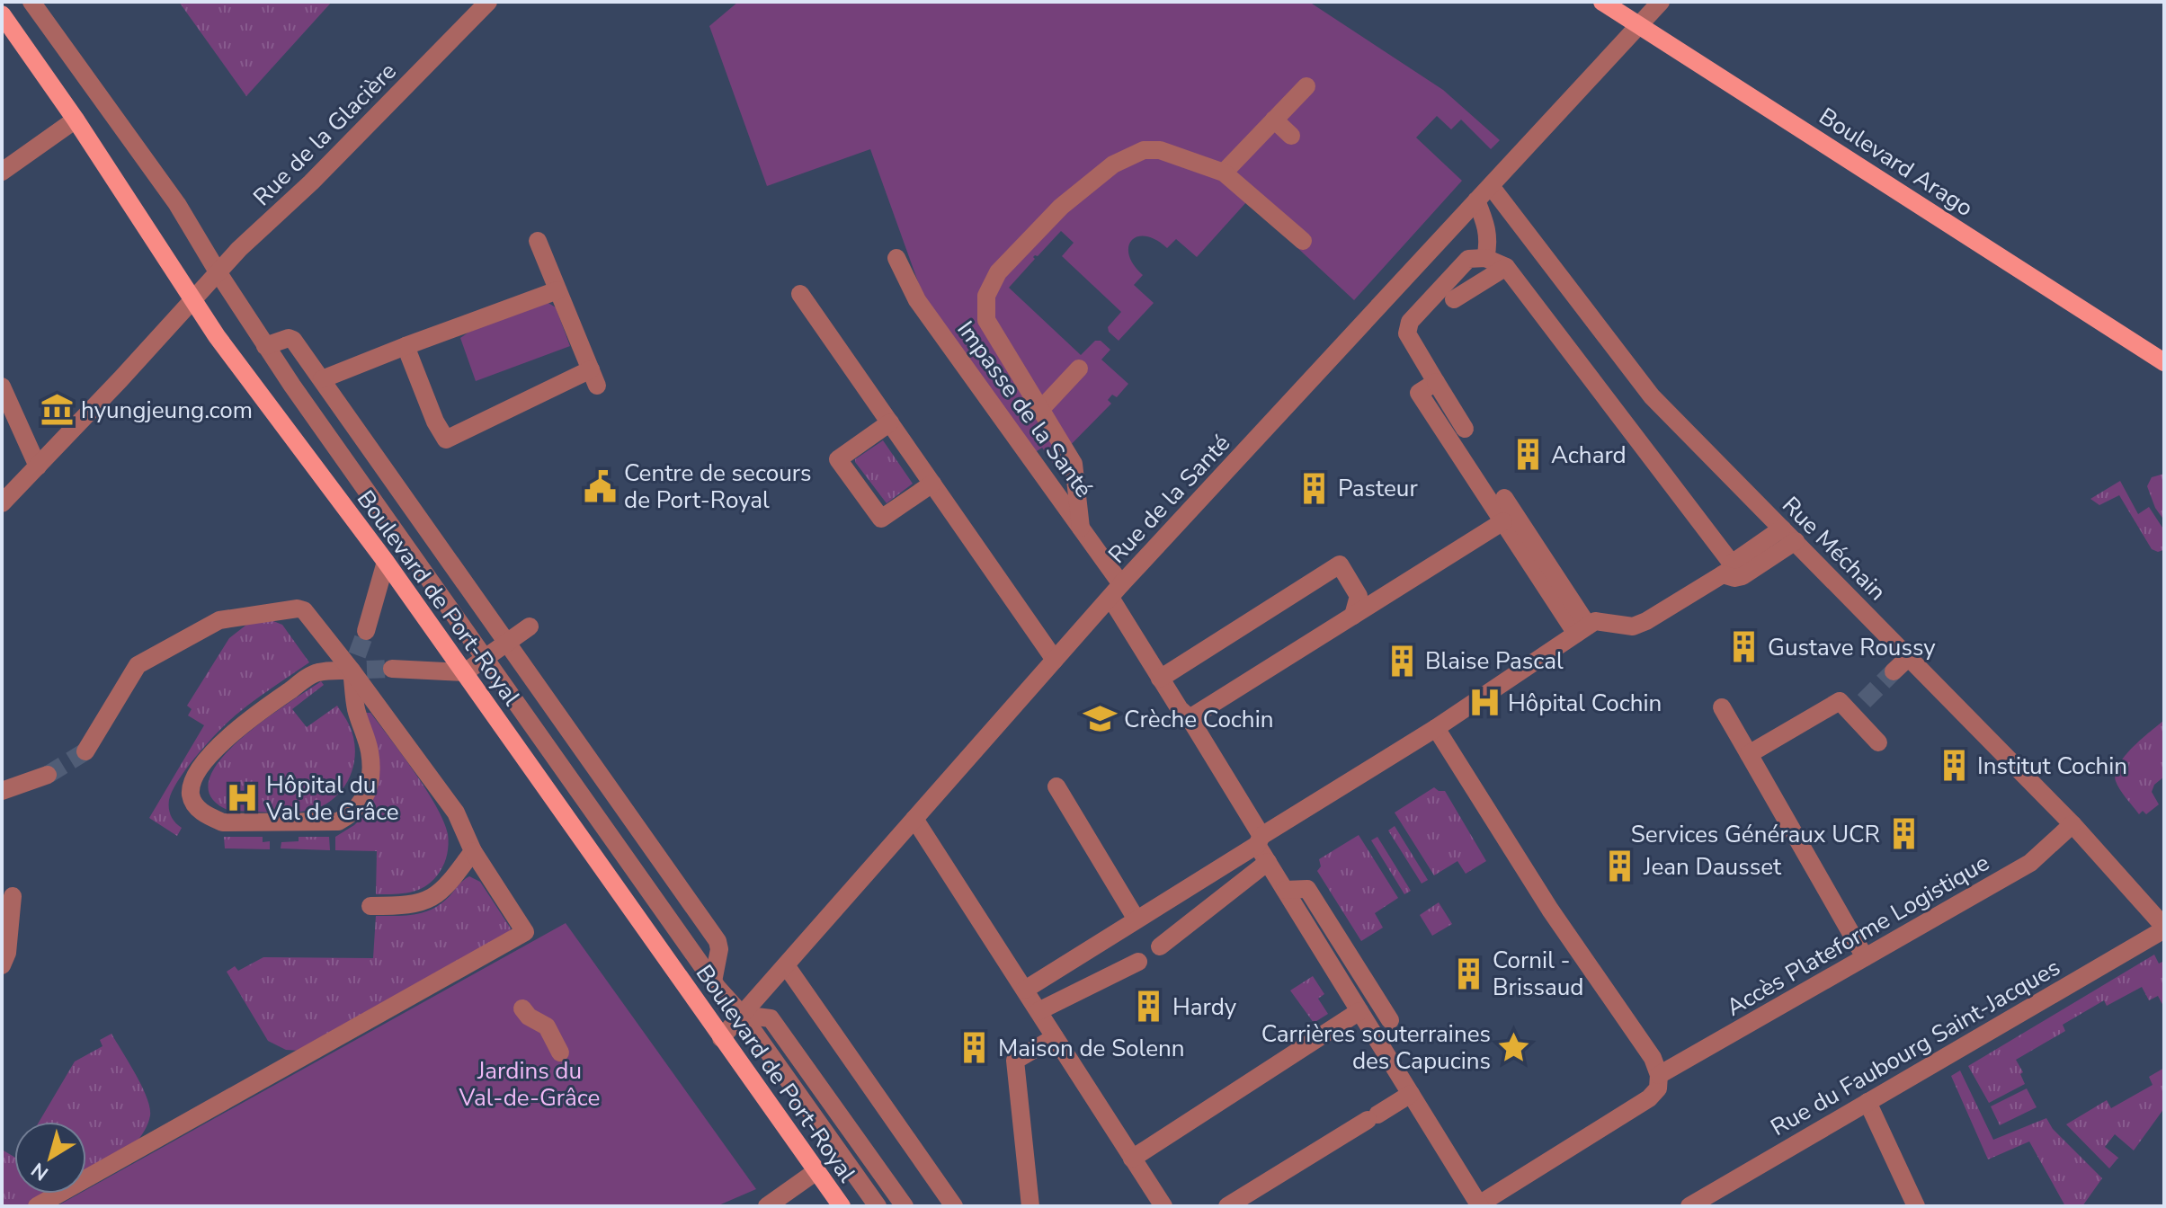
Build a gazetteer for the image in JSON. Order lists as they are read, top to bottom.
{
  "streets": {
    "main road": ["Boulevard Arago", "Boulevard de Port-Royal"],
    "street": [
      "Rue de la Glacière",
      "Impasse de la Santé",
      "Rue de la Santé",
      "Rue Méchain",
      "Accès Plateforme Logistique",
      "Rue du Faubourg Saint-Jacques"
    ]
  },
  "crossings": [
    ["Rue de la Glacière", "Boulevard de Port-Royal"],
    ["Boulevard Arago", "Rue de la Santé"],
    ["Impasse de la Santé", "Rue de la Santé"],
    ["Rue de la Santé", "Rue Méchain"],
    ["Rue de la Santé", "Boulevard de Port-Royal"],
    ["Rue Méchain", "Accès Plateforme Logistique"],
    ["Rue Méchain", "Rue du Faubourg Saint-Jacques"]
  ],
  "parks": ["Jardins du Val-de-Grâce"],
  "places": {
    "museum": ["hyungjeung.com"],
    "building": [
      "Achard",
      "Pasteur",
      "Gustave Roussy",
      "Blaise Pascal",
      "Institut Cochin",
      "Services Généraux UCR",
      "Jean Dausset",
      "Cornil - Brissaud",
      "Hardy",
      "Maison de Solenn"
    ],
    "public building": ["Centre de secours de Port-Royal"],
    "hospital": ["Hôpital Cochin", "Hôpital du Val de Grâce"],
    "school or university": ["Crèche Cochin"],
    "place": ["Carrières souterraines des Capucins"]
  },
  "north": "bottom left"
}
